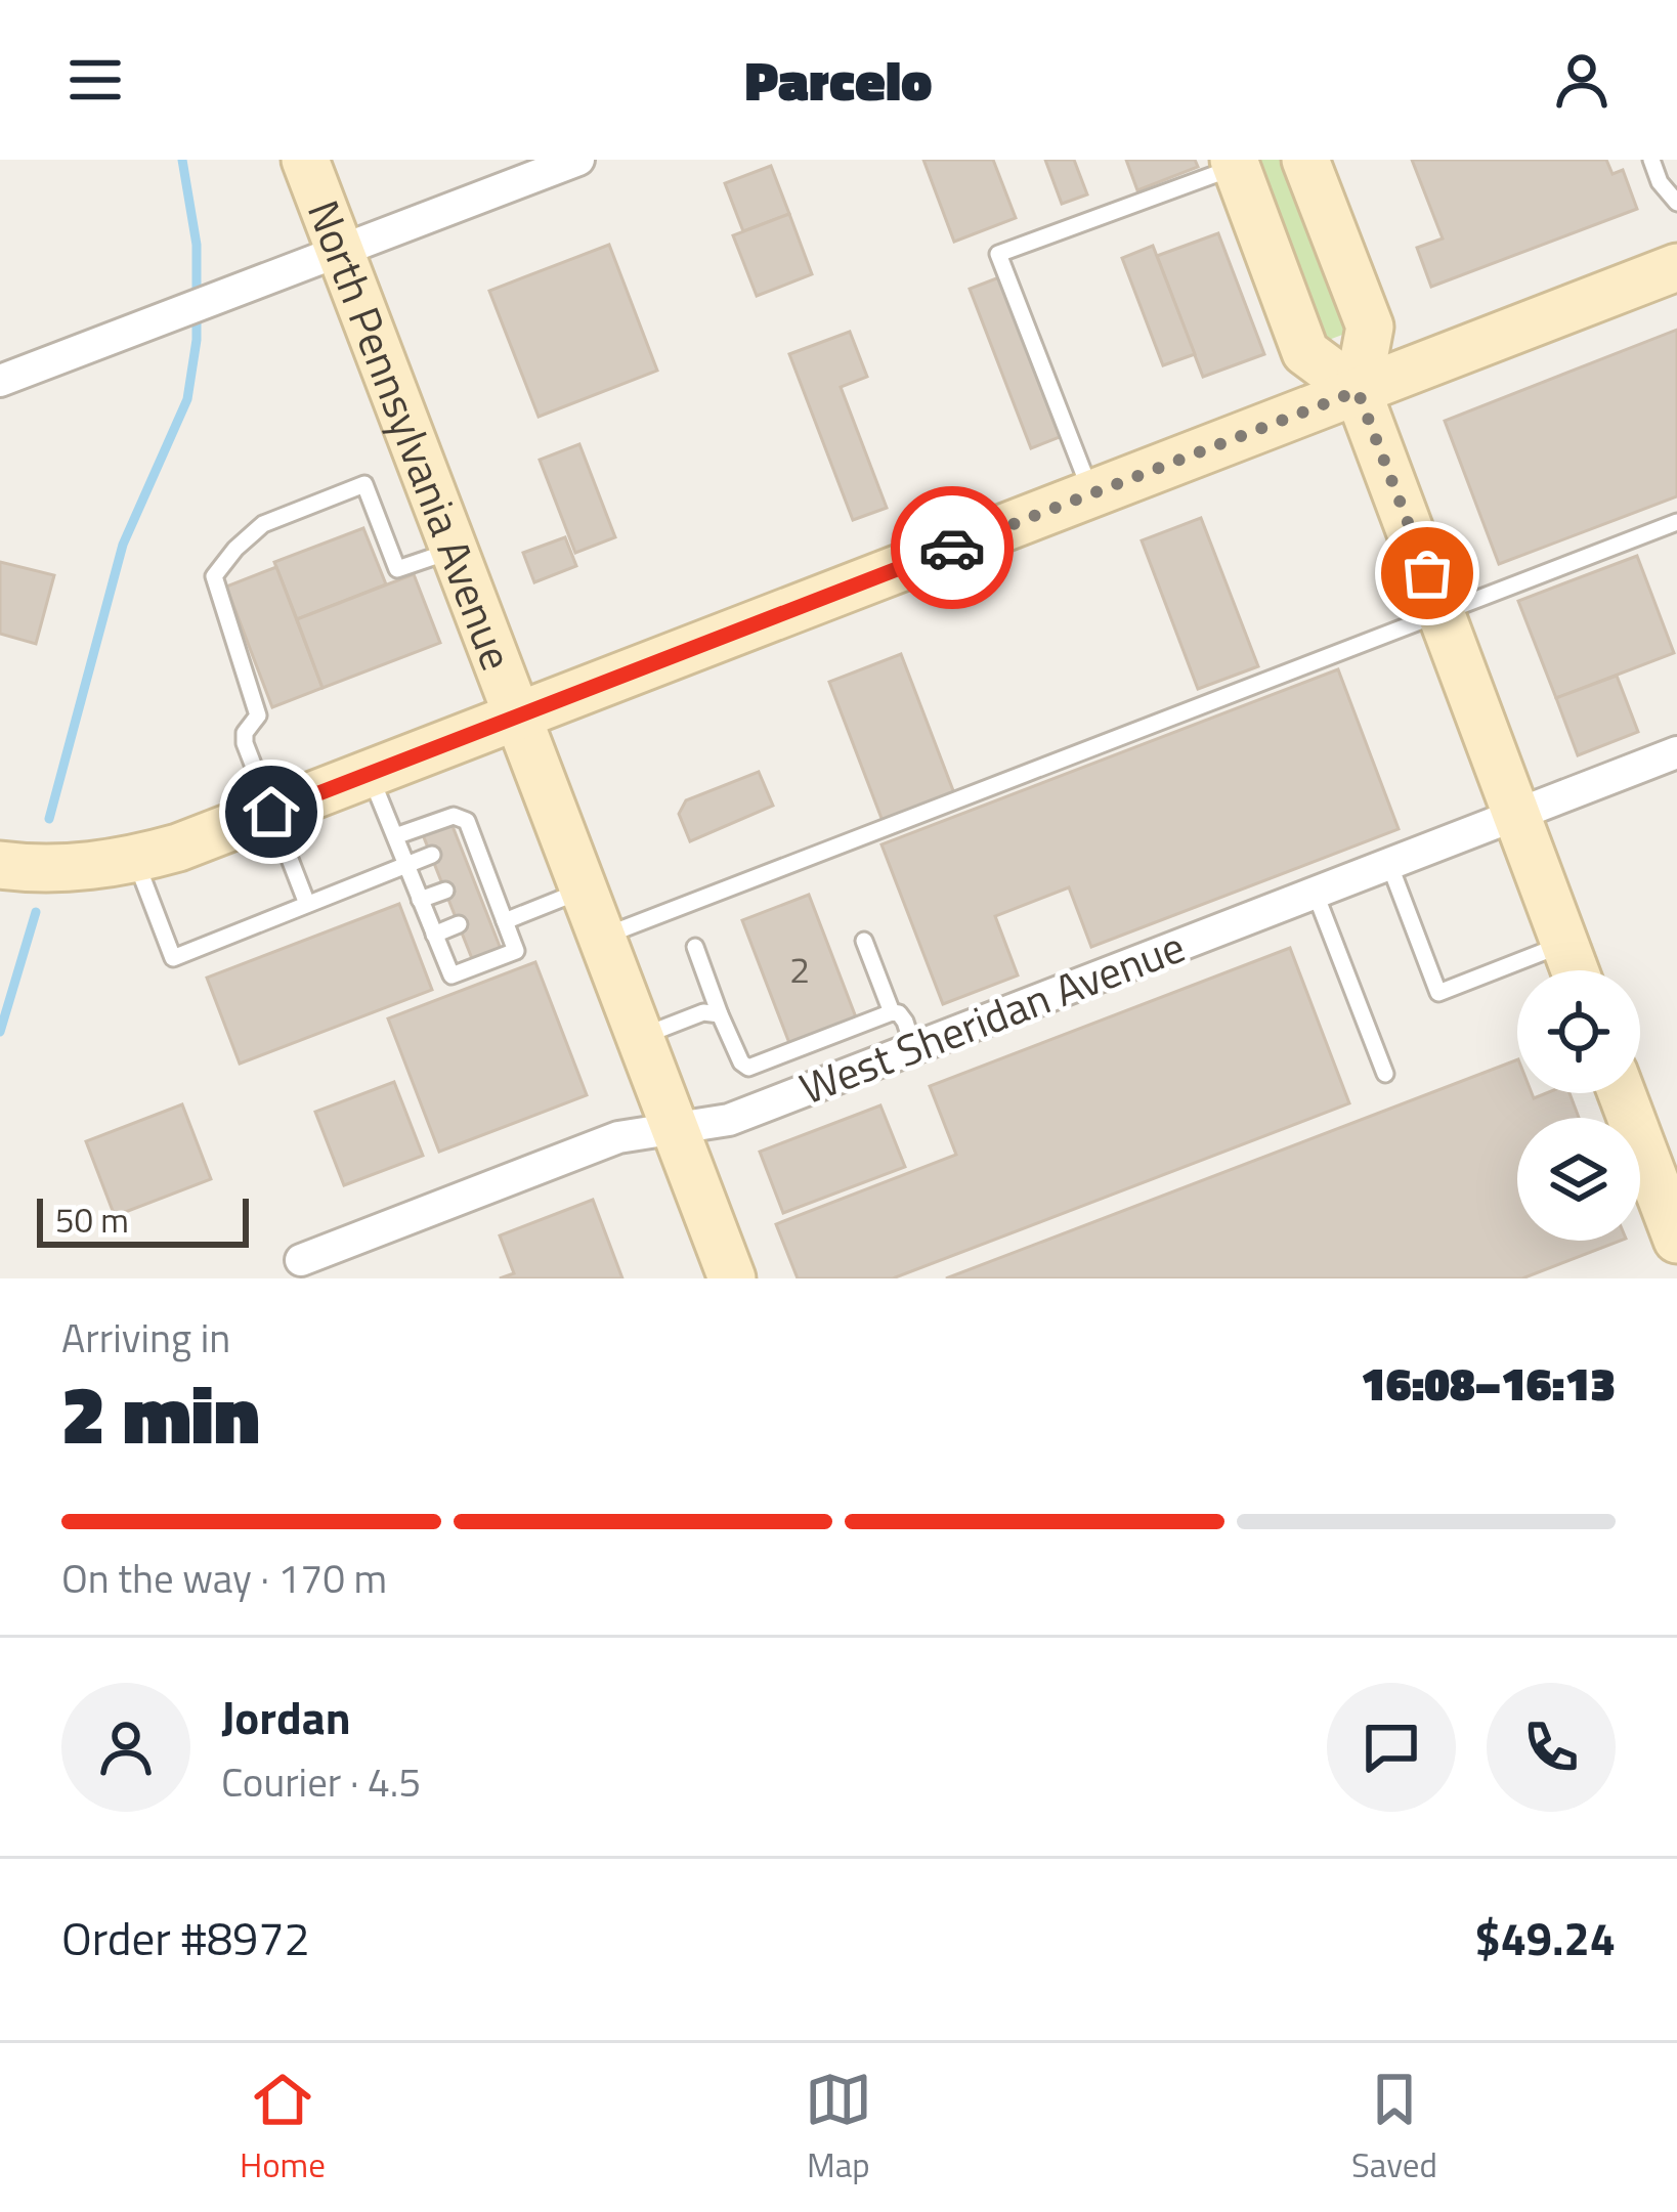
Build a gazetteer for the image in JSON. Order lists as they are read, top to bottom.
{
  "streets": {
    "main road": ["North Pennsylvania Avenue"],
    "street": ["West Sheridan Avenue"]
  },
  "crossings": [
    ["North Pennsylvania Avenue", "West Sheridan Avenue"]
  ],
  "house_numbers": ["2"],
  "scale_bar": "50 m",
  "page": {
    "header": "Parcelo",
    "scale": "50 m",
    "heading": ["2 min", "Arriving in", "16:08–16:13"],
    "panel": [
      "Jordan",
      "Courier · 4.5",
      "Order #8972",
      "$49.24"
    ],
    "bar": "On the way · 170 m",
    "tabs": ["Home", "Map", "Saved"]
  }
}
